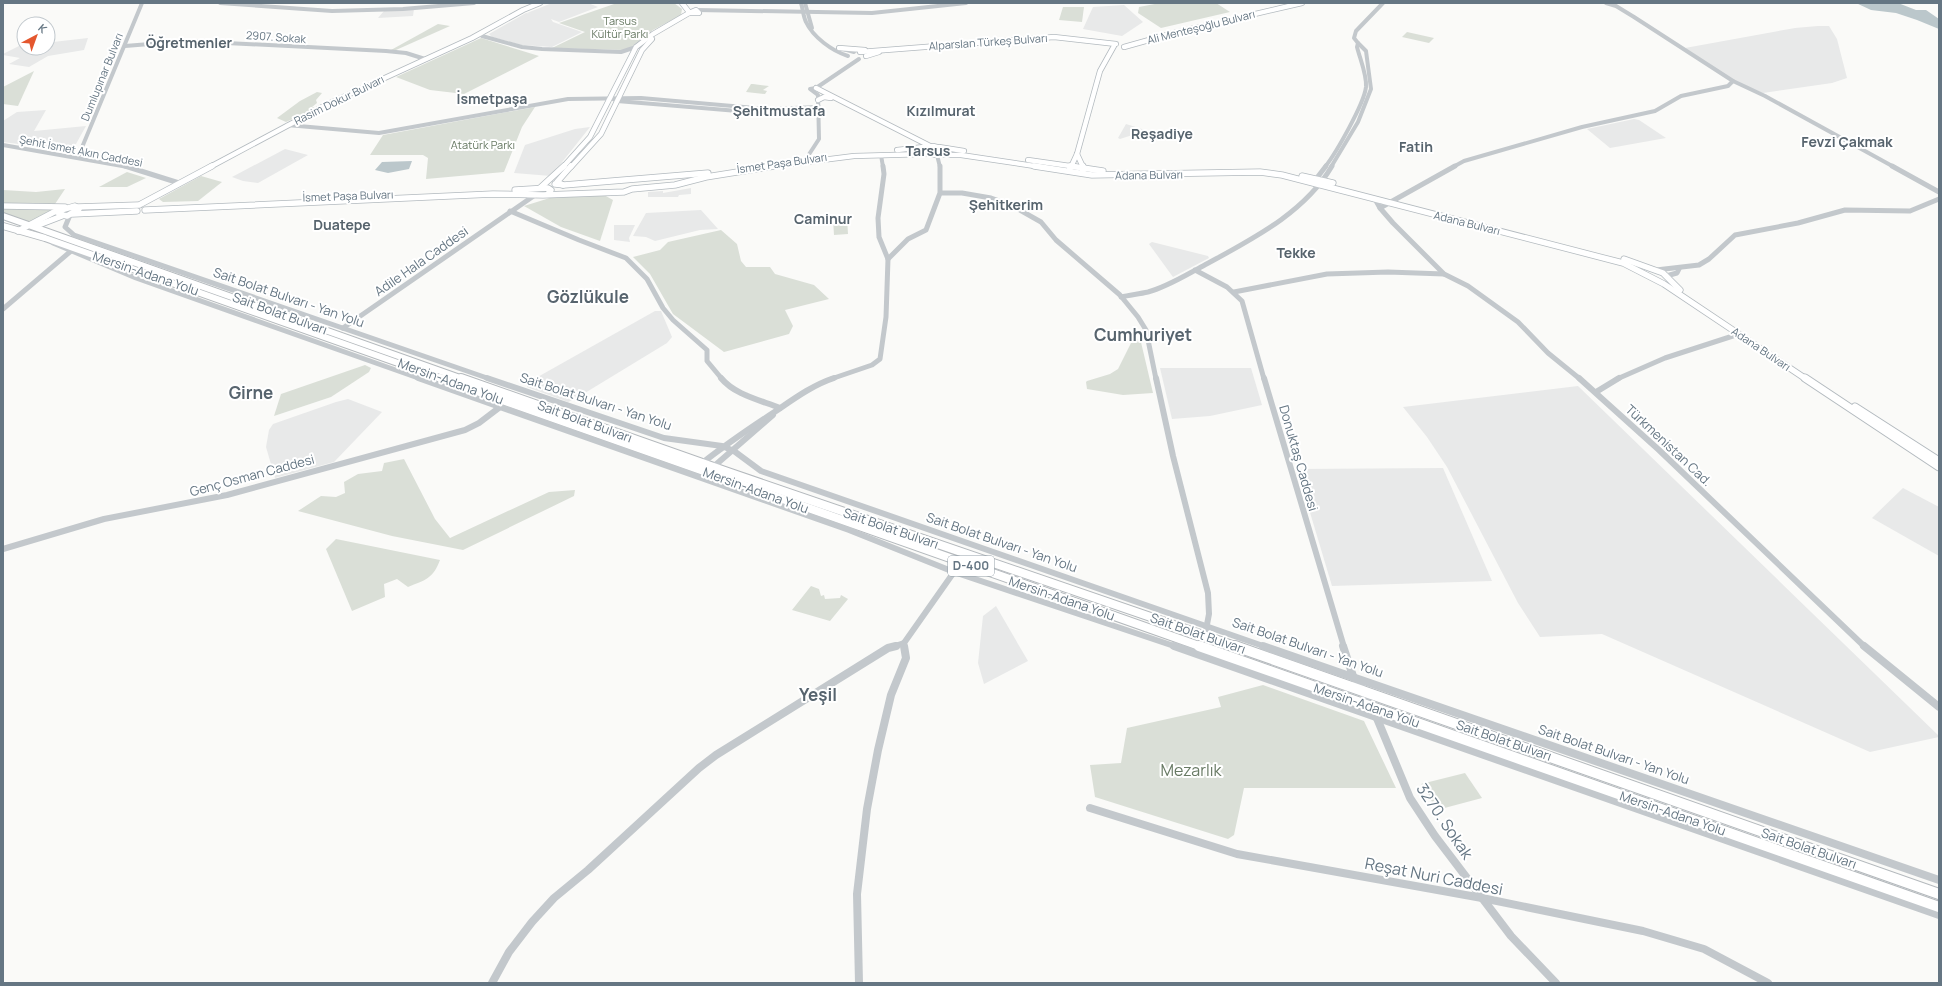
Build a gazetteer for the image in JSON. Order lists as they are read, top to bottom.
{
  "streets": {
    "highway": ["Mersin-Adana Yolu", "Sait Bolat Bulvarı", "D-400"],
    "main road": [
      "Ali Menteşoğlu Bulvarı",
      "Alparslan Türkeş Bulvarı",
      "Rasim Dokur Bulvarı",
      "İsmet Paşa Bulvarı",
      "Adana Bulvarı"
    ],
    "street": [
      "2907. Sokak",
      "Dumlupınar Bulvarı",
      "Şehit İsmet Akın Caddesi",
      "Adile Hala Caddesi",
      "Sait Bolat Bulvarı - Yan Yolu",
      "Türkmenistan Cad.",
      "Donuktaş Caddesi",
      "Genç Osman Caddesi",
      "3270. Sokak",
      "Reşat Nuri Caddesi"
    ]
  },
  "crossings": [
    ["Ali Menteşoğlu Bulvarı", "Alparslan Türkeş Bulvarı"],
    ["2907. Sokak", "Dumlupınar Bulvarı"],
    ["2907. Sokak", "Rasim Dokur Bulvarı"],
    ["Dumlupınar Bulvarı", "Şehit İsmet Akın Caddesi"],
    ["Rasim Dokur Bulvarı", "Şehit İsmet Akın Caddesi"],
    ["Rasim Dokur Bulvarı", "İsmet Paşa Bulvarı"],
    ["İsmet Paşa Bulvarı", "Adana Bulvarı"],
    ["İsmet Paşa Bulvarı", "Adile Hala Caddesi"],
    ["İsmet Paşa Bulvarı", "Sait Bolat Bulvarı - Yan Yolu"],
    ["Adana Bulvarı", "Türkmenistan Cad."],
    ["Adile Hala Caddesi", "Sait Bolat Bulvarı - Yan Yolu"],
    ["Mersin-Adana Yolu", "Sait Bolat Bulvarı"],
    ["Mersin-Adana Yolu", "D-400"],
    ["Mersin-Adana Yolu", "3270. Sokak"],
    ["Sait Bolat Bulvarı - Yan Yolu", "Donuktaş Caddesi"],
    ["Sait Bolat Bulvarı - Yan Yolu", "3270. Sokak"],
    ["Sait Bolat Bulvarı", "3270. Sokak"],
    ["Donuktaş Caddesi", "3270. Sokak"],
    ["3270. Sokak", "Reşat Nuri Caddesi"]
  ],
  "districts": [
    "Öğretmenler",
    "İsmetpaşa",
    "Şehitmustafa",
    "Kızılmurat",
    "Reşadiye",
    "Fevzi Çakmak",
    "Fatih",
    "Tarsus",
    "Şehitkerim",
    "Caminur",
    "Duatepe",
    "Tekke",
    "Gözlükule",
    "Cumhuriyet",
    "Girne",
    "Yeşil"
  ],
  "parks": ["Tarsus Kültür Parkı", "Atatürk Parkı", "Mezarlık"],
  "north": "top right"
}
